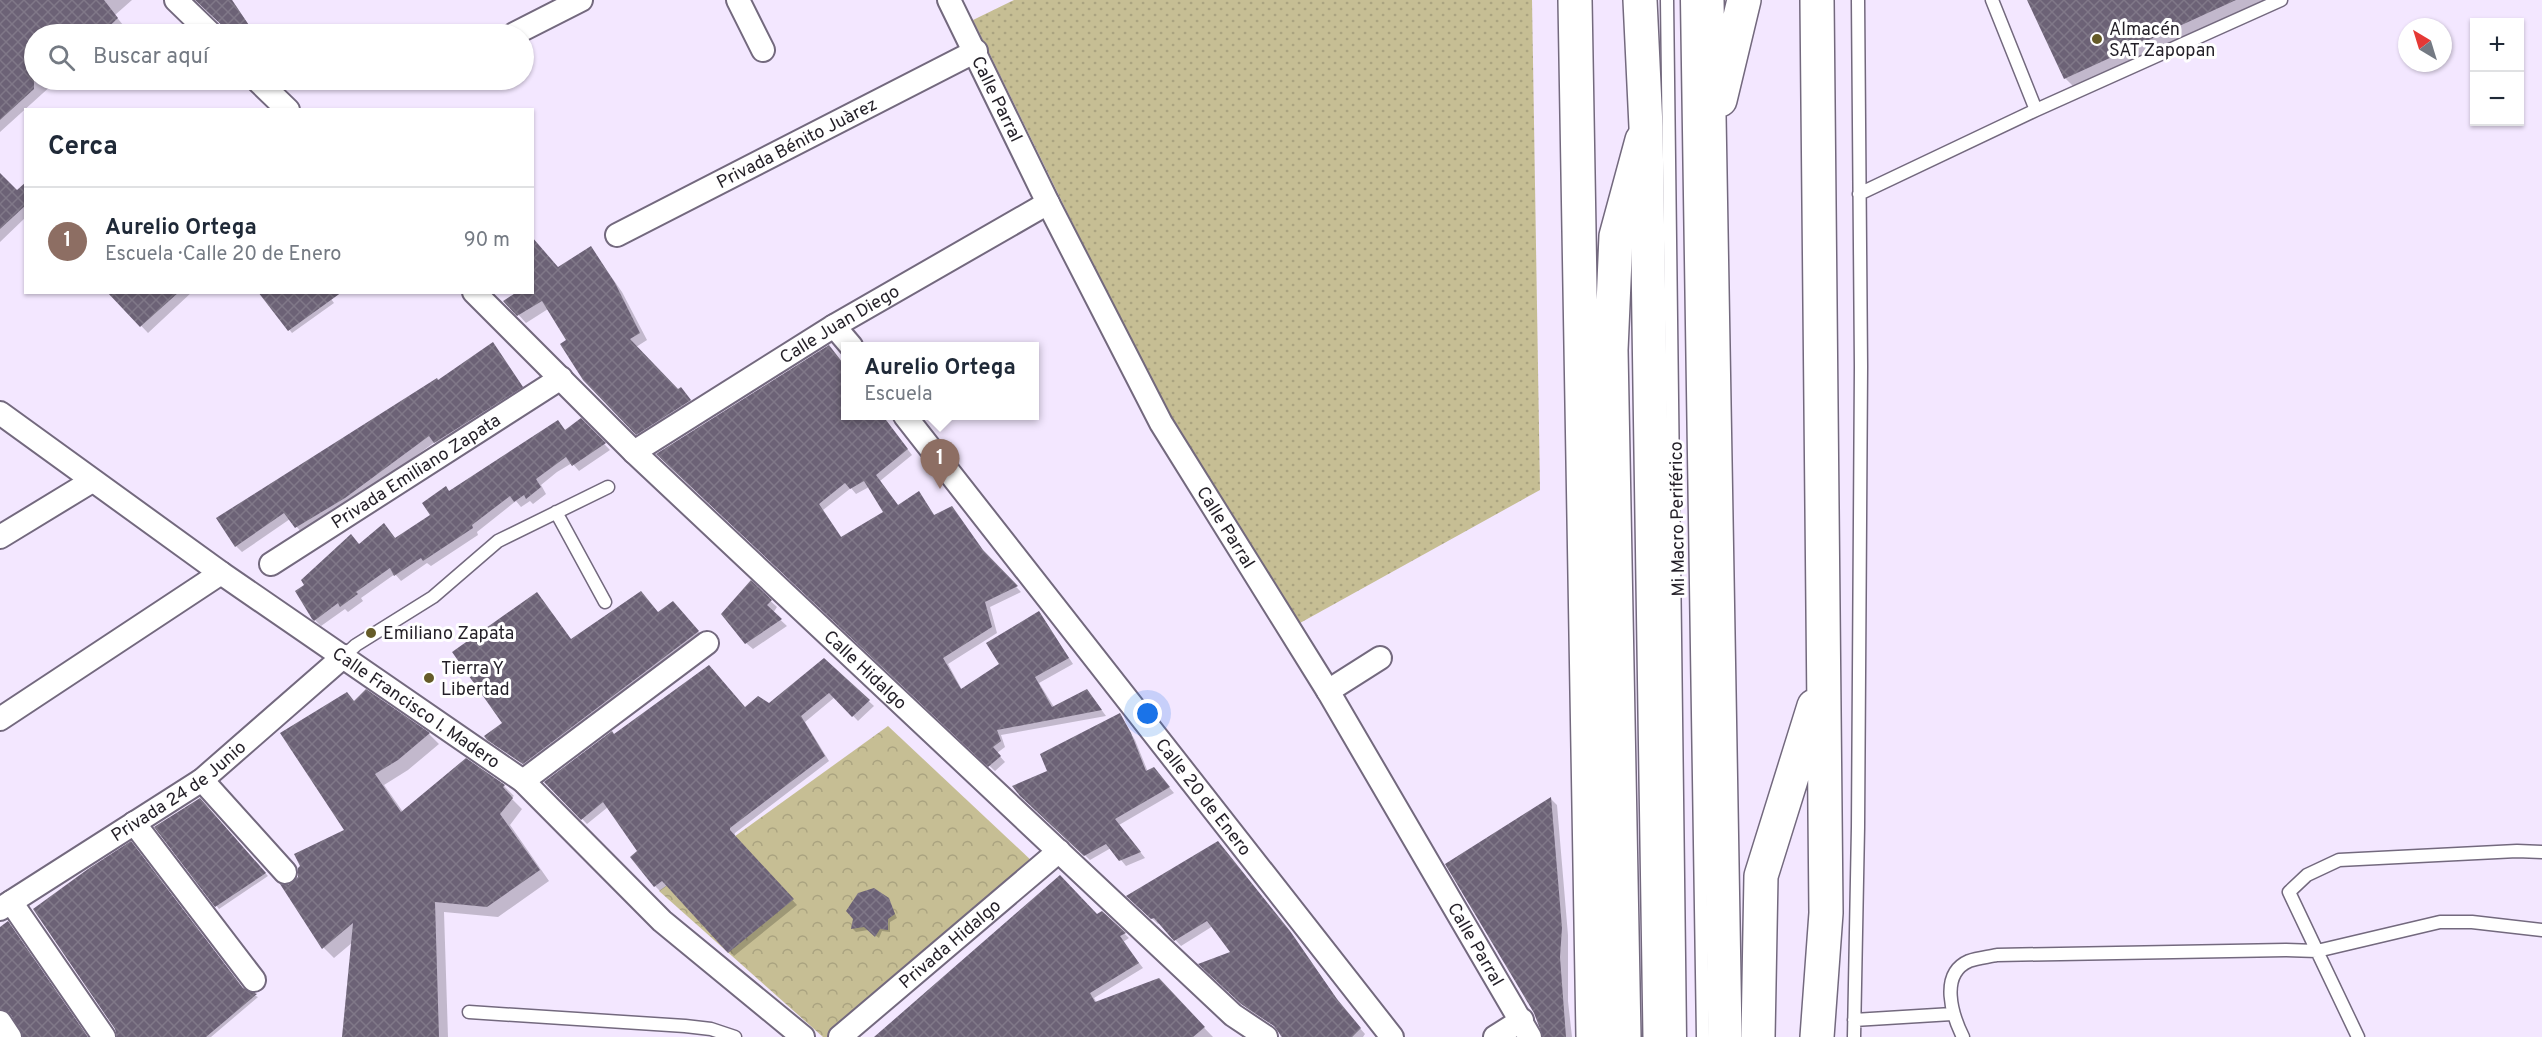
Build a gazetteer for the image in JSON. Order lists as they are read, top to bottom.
{
  "streets": {
    "street": [
      "Calle Parral",
      "Privada Bénito Juàrez",
      "Calle Juan Diego",
      "Privada Emiliano Zapata",
      "Calle Hidalgo",
      "Calle Francisco I. Madero",
      "Privada 24 de Junio",
      "Calle 20 de Enero",
      "Privada Hidalgo"
    ],
    "lane": ["Mi Macro Periférico"]
  },
  "crossings": [
    ["Calle Parral", "Privada Bénito Juàrez"],
    ["Calle Parral", "Calle Juan Diego"],
    ["Calle Juan Diego", "Calle Hidalgo"],
    ["Privada Emiliano Zapata", "Calle Hidalgo"],
    ["Calle Hidalgo", "Privada Hidalgo"],
    ["Calle Francisco I. Madero", "Privada 24 de Junio"]
  ],
  "places": ["Almacén SAT Zapopan", "Emiliano Zapata", "Tierra Y Libertad"],
  "north": "top left",
  "page": {
    "map_buttons": ["+", "−"],
    "search": "Buscar aquí",
    "heading": "Cerca",
    "list": [
      {
        "mark": "1",
        "name": "Aurelio Ortega",
        "note": "Escuela · Calle 20 de Enero",
        "value": "90 m"
      }
    ],
    "popup": ["Aurelio Ortega", "Escuela"],
    "pins": "1"
  }
}
